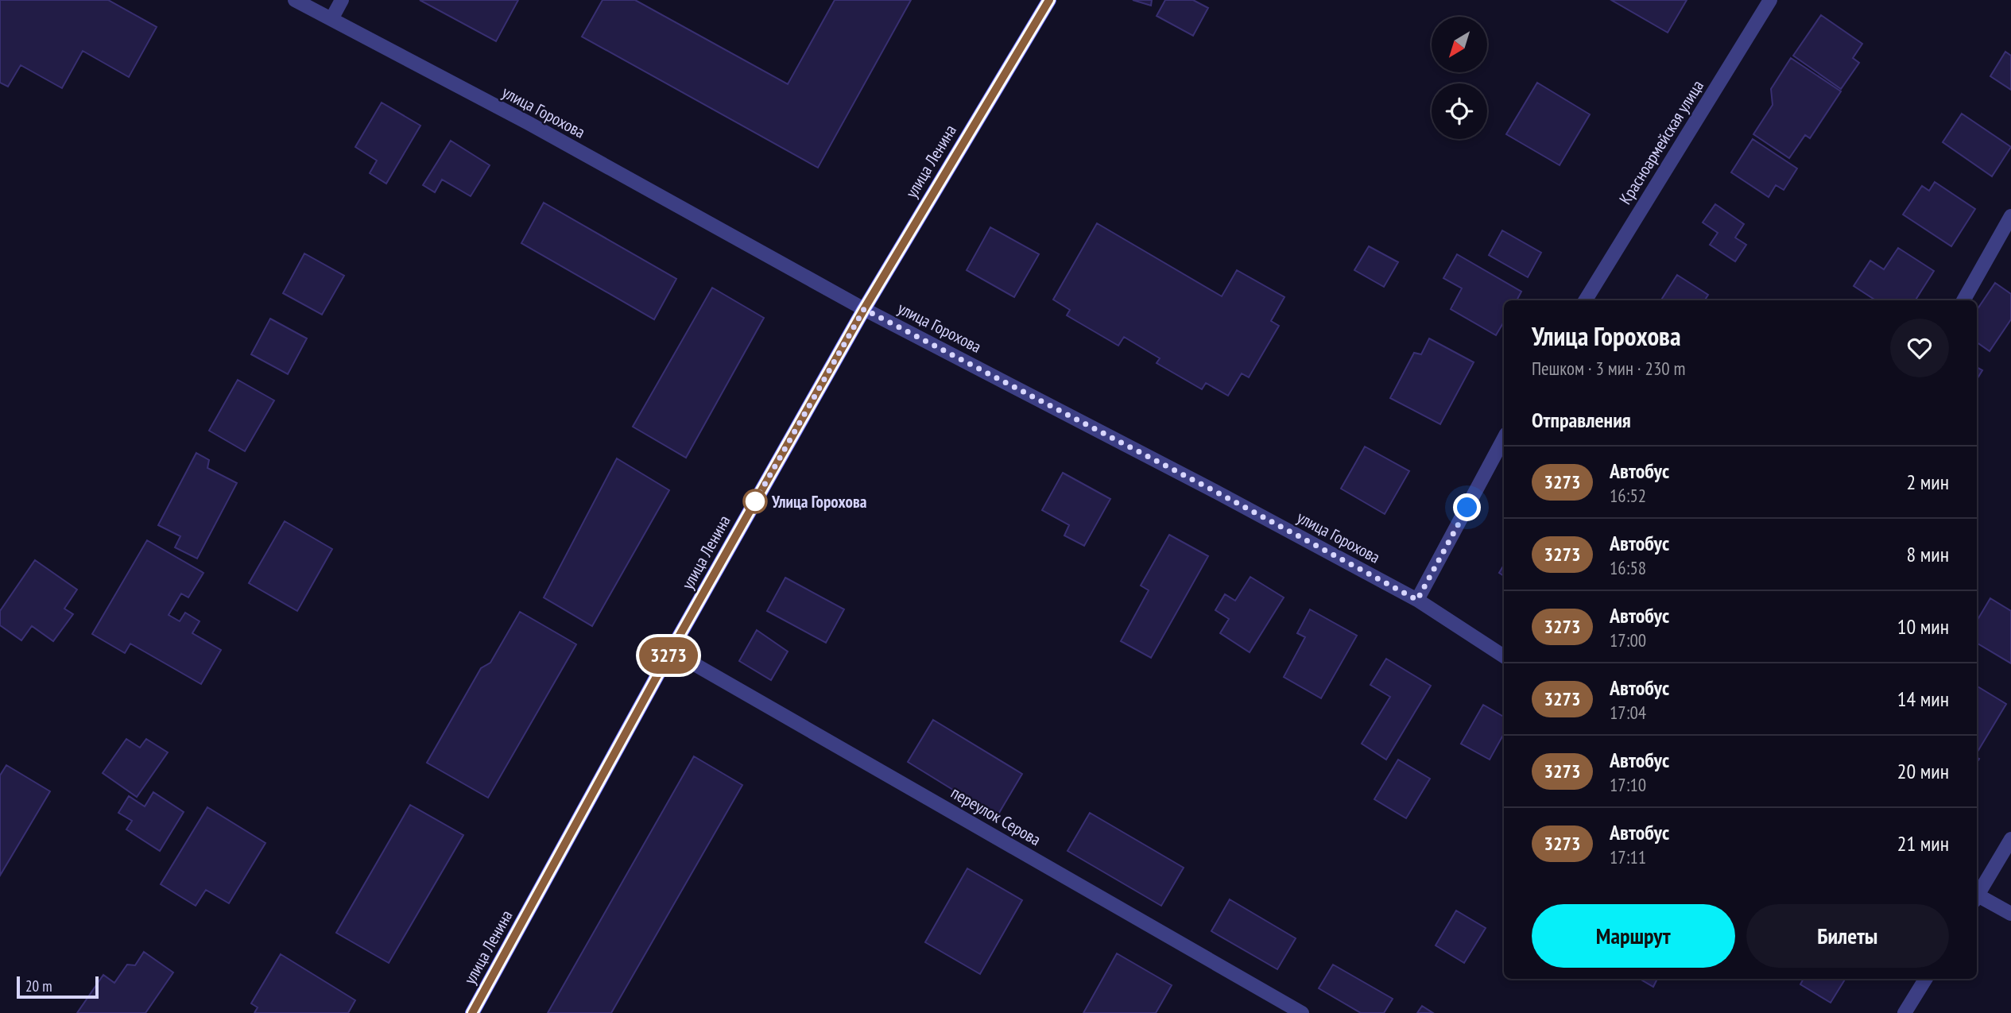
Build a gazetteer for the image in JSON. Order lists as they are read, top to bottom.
{
  "streets": {
    "street": [
      "улица Горохова",
      "Красноармейская улица",
      "улица Ленина",
      "переулок Серова"
    ]
  },
  "crossings": [
    ["улица Горохова", "улица Ленина"],
    ["улица Ленина", "переулок Серова"]
  ],
  "places": ["Улица Горохова"],
  "lines": ["bus line 3273"],
  "scale_bar": "20 m",
  "north": "bottom left",
  "page": {
    "on_map": "3273",
    "heading": [
      ["Улица Горохова", "Пешком · 3 мин · 230 m"],
      "Отправления"
    ],
    "list": [
      {
        "mark": "3273",
        "name": "Автобус",
        "note": "16:52",
        "value": "2 мин"
      },
      {
        "mark": "3273",
        "name": "Автобус",
        "note": "16:58",
        "value": "8 мин"
      },
      {
        "mark": "3273",
        "name": "Автобус",
        "note": "17:00",
        "value": "10 мин"
      },
      {
        "mark": "3273",
        "name": "Автобус",
        "note": "17:04",
        "value": "14 мин"
      },
      {
        "mark": "3273",
        "name": "Автобус",
        "note": "17:10",
        "value": "20 мин"
      },
      {
        "mark": "3273",
        "name": "Автобус",
        "note": "17:11",
        "value": "21 мин"
      }
    ],
    "buttons": ["Маршрут", "Билеты"],
    "scale": "20 m"
  }
}
